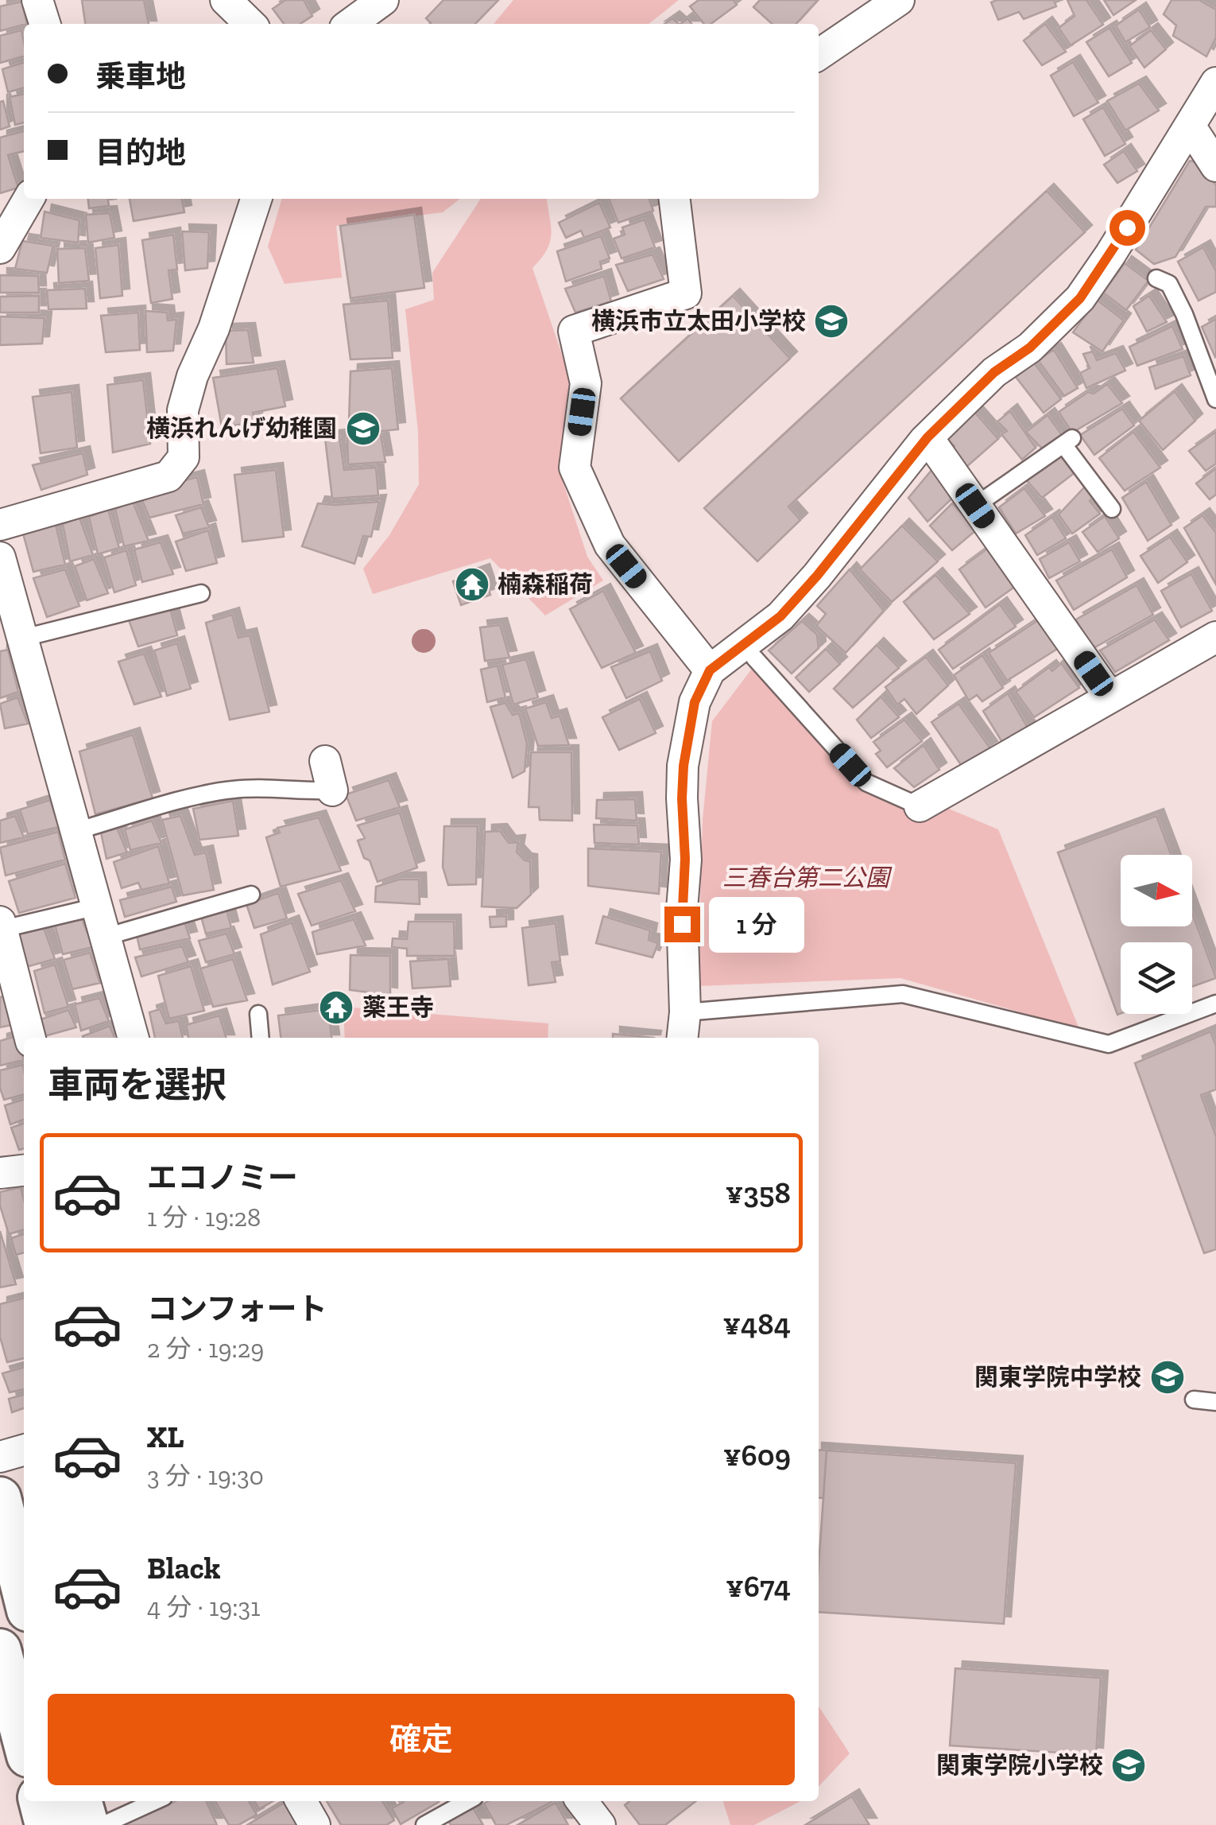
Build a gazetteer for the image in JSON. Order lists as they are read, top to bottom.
{
  "parks": ["三春台第二公園"],
  "places": {
    "school or university": [
      "横浜市立太田小学校",
      "横浜れんげ幼稚園",
      "関東学院中学校",
      "関東学院小学校"
    ],
    "temple": ["楠森稲荷", "薬王寺"]
  },
  "north": "right",
  "page": {
    "banner": ["乗車地", "目的地"],
    "bubble": "1 分",
    "heading": "車両を選択",
    "list": [
      {
        "name": "エコノミー",
        "note": "1 分 · 19:28",
        "value": "¥358"
      },
      {
        "name": "コンフォート",
        "note": "2 分 · 19:29",
        "value": "¥484"
      },
      {
        "name": "XL",
        "note": "3 分 · 19:30",
        "value": "¥609"
      },
      {
        "name": "Black",
        "note": "4 分 · 19:31",
        "value": "¥674"
      }
    ],
    "buttons": "確定"
  }
}
